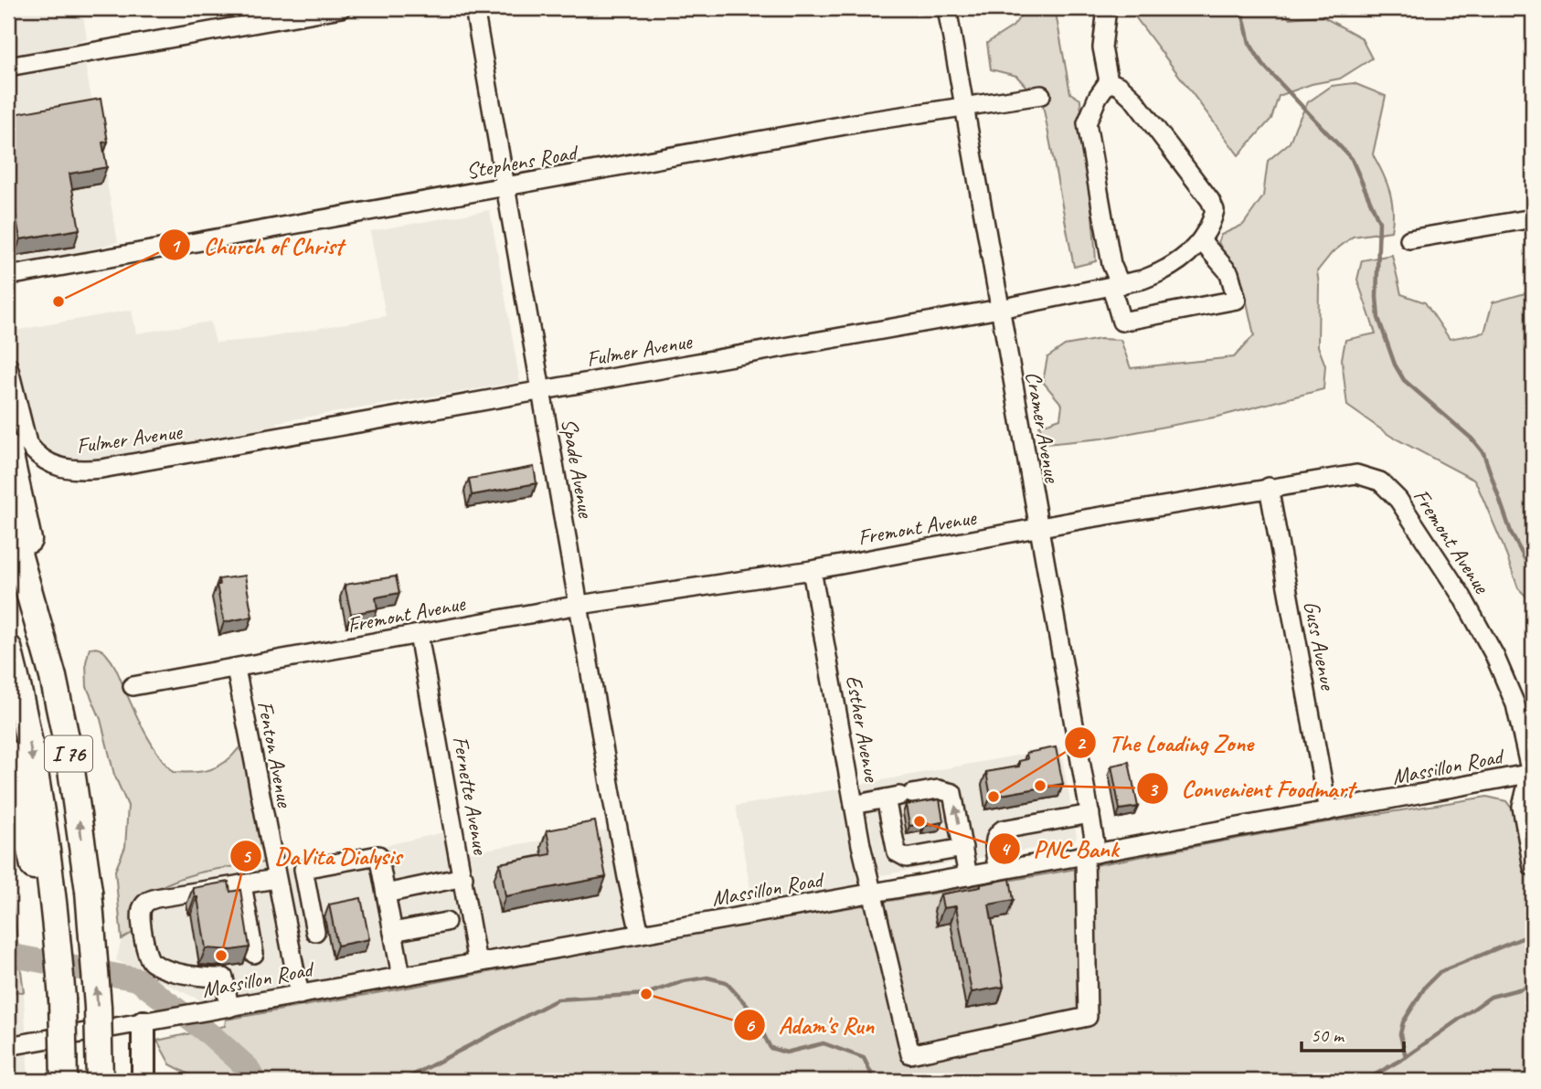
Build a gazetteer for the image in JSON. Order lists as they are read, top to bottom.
{
  "streets": {
    "highway": ["I 76"],
    "street": [
      "Stephens Road",
      "Fulmer Avenue",
      "Cramer Avenue",
      "Spade Avenue",
      "Fremont Avenue",
      "Guss Avenue",
      "Esther Avenue",
      "Fenton Avenue",
      "Massillon Road",
      "Fernette Avenue"
    ]
  },
  "crossings": [
    ["Stephens Road", "Cramer Avenue"],
    ["Stephens Road", "Spade Avenue"],
    ["Fulmer Avenue", "Cramer Avenue"],
    ["Fulmer Avenue", "Spade Avenue"],
    ["Cramer Avenue", "Fremont Avenue"],
    ["Cramer Avenue", "Esther Avenue"],
    ["Cramer Avenue", "Massillon Road"],
    ["Spade Avenue", "Fremont Avenue"],
    ["Spade Avenue", "Massillon Road"],
    ["Fremont Avenue", "Guss Avenue"],
    ["Fremont Avenue", "Esther Avenue"],
    ["Fremont Avenue", "Fenton Avenue"],
    ["Fremont Avenue", "Massillon Road"],
    ["Fremont Avenue", "Fernette Avenue"],
    ["Guss Avenue", "Massillon Road"],
    ["Esther Avenue", "Massillon Road"],
    ["Fenton Avenue", "Massillon Road"],
    ["Massillon Road", "Fernette Avenue"]
  ],
  "places": [
    "Church of Christ",
    "Convenient Foodmart",
    "The Loading Zone",
    "PNC Bank",
    "DaVita Dialysis",
    "Adam's Run"
  ],
  "scale_bar": "50 m"
}
